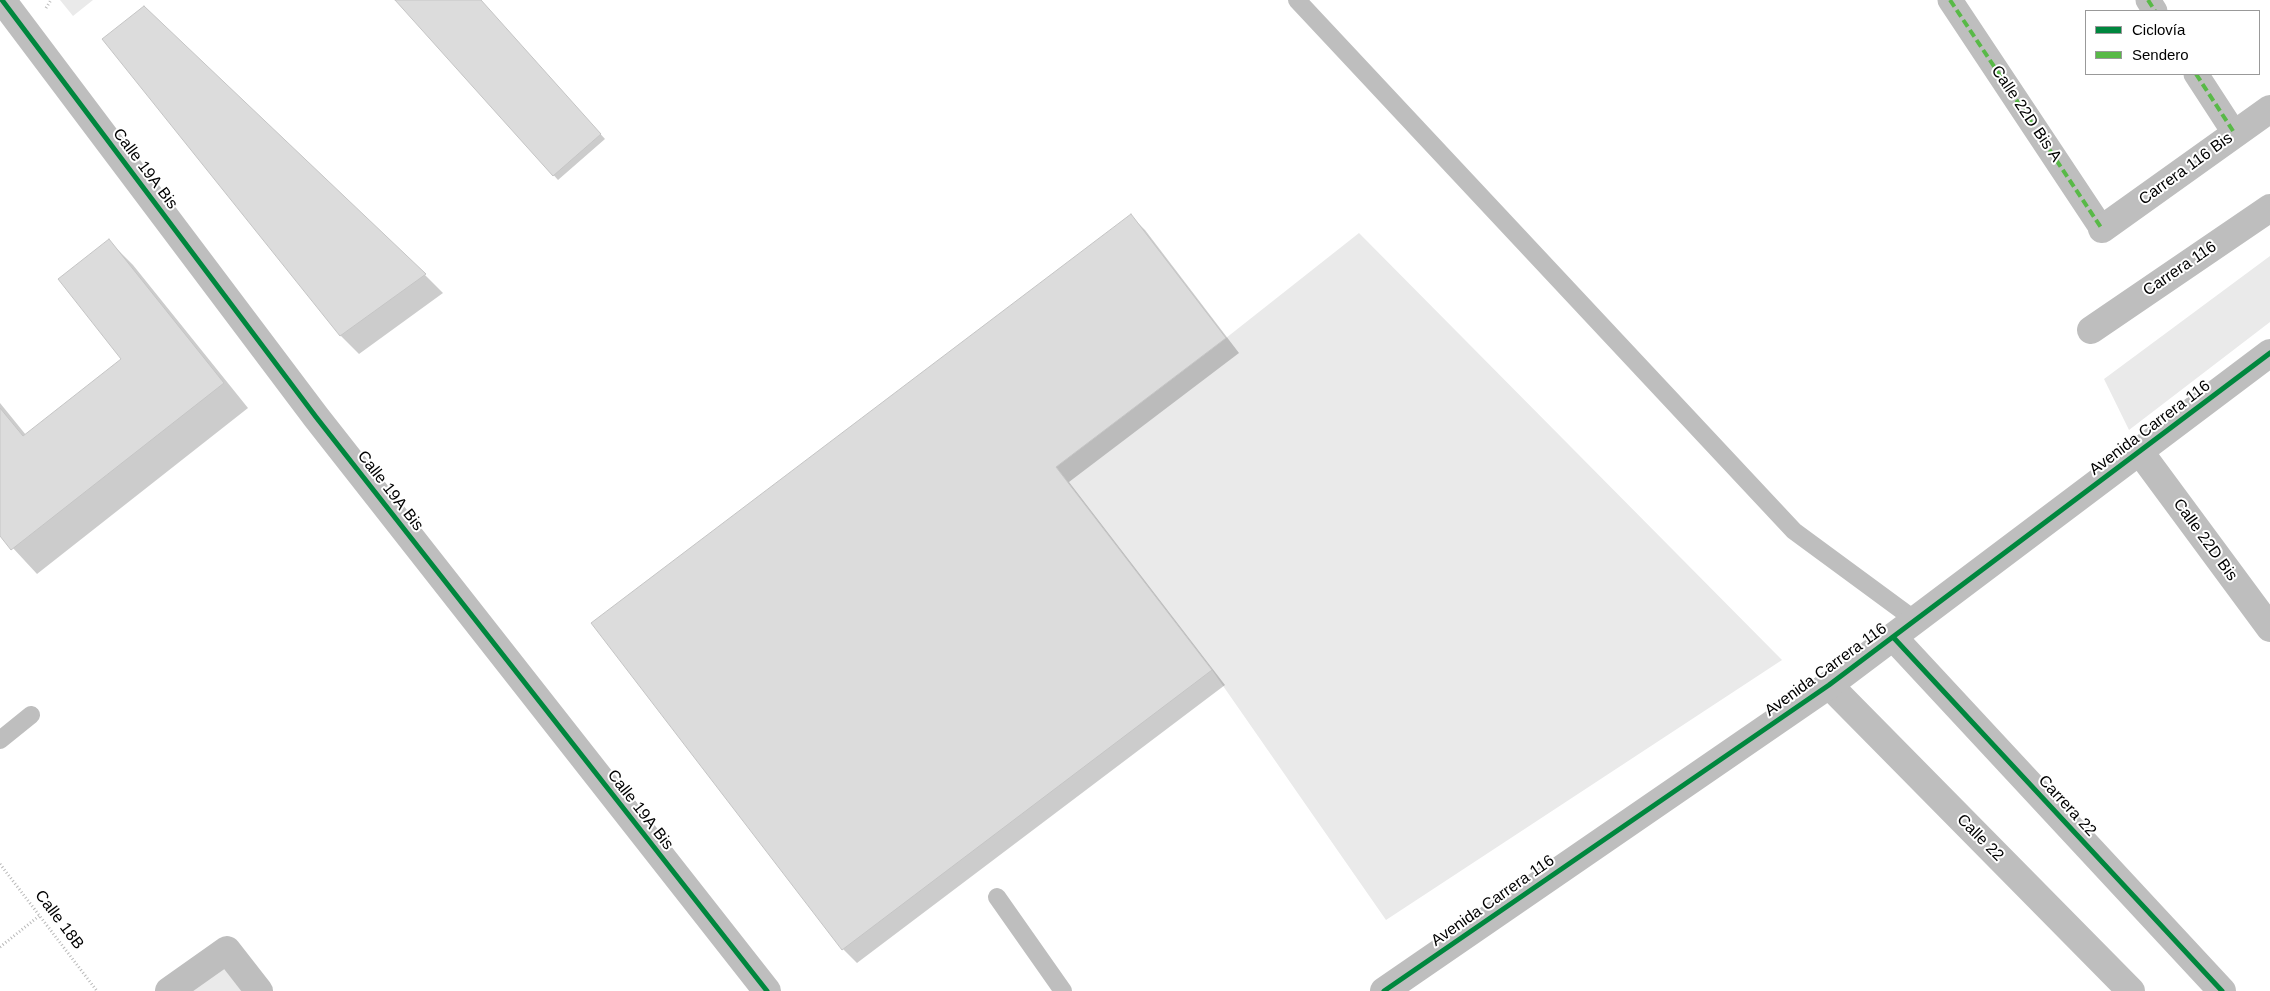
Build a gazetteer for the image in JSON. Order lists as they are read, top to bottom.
{
  "streets": {
    "street": [
      "Calle 22D Bis A",
      "Calle 19A Bis",
      "Carrera 116 Bis",
      "Carrera 116",
      "Avenida Carrera 116",
      "Calle 22D Bis",
      "Carrera 22",
      "Calle 22"
    ],
    "path": ["Calle 18B"]
  },
  "crossings": [
    ["Calle 22D Bis A", "Carrera 116 Bis"],
    ["Avenida Carrera 116", "Calle 22D Bis"],
    ["Avenida Carrera 116", "Carrera 22"],
    ["Avenida Carrera 116", "Calle 22"]
  ],
  "legend": ["Ciclovía", "Sendero"]
}
